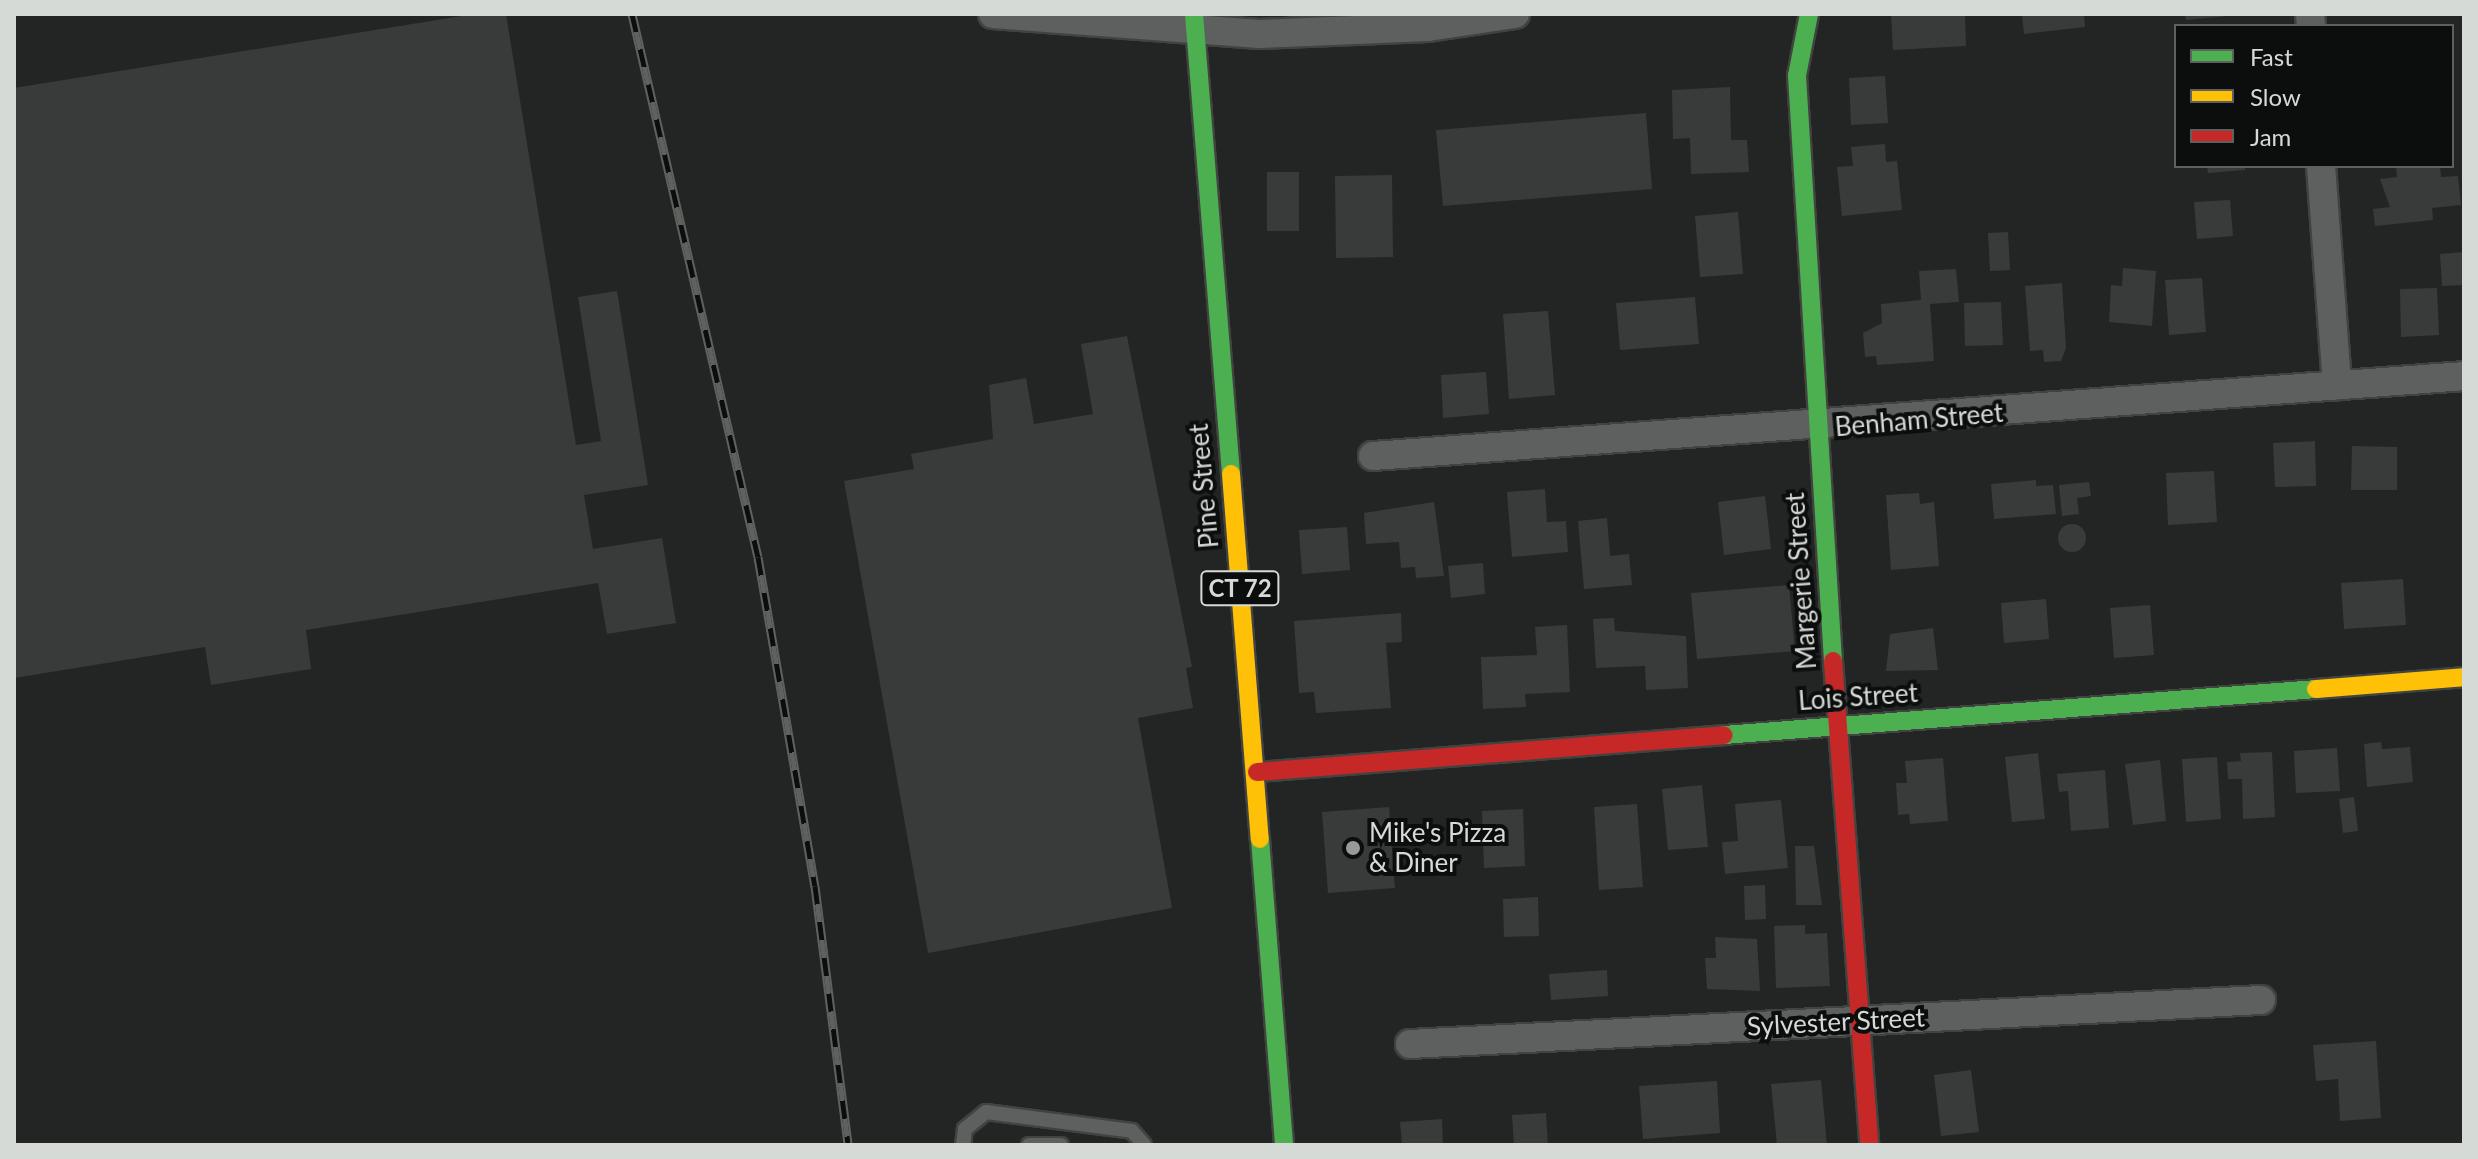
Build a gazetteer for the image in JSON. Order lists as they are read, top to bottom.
{
  "streets": {
    "main road": [
      "Pine Street",
      "Margerie Street",
      "CT 72",
      "Lois Street"
    ],
    "street": ["Benham Street", "Sylvester Street"]
  },
  "crossings": [
    ["Benham Street", "Margerie Street"],
    ["Pine Street", "Lois Street"],
    ["Margerie Street", "Lois Street"],
    ["Margerie Street", "Sylvester Street"]
  ],
  "places": ["Mike's Pizza & Diner"],
  "legend": ["Fast", "Slow", "Jam"]
}
